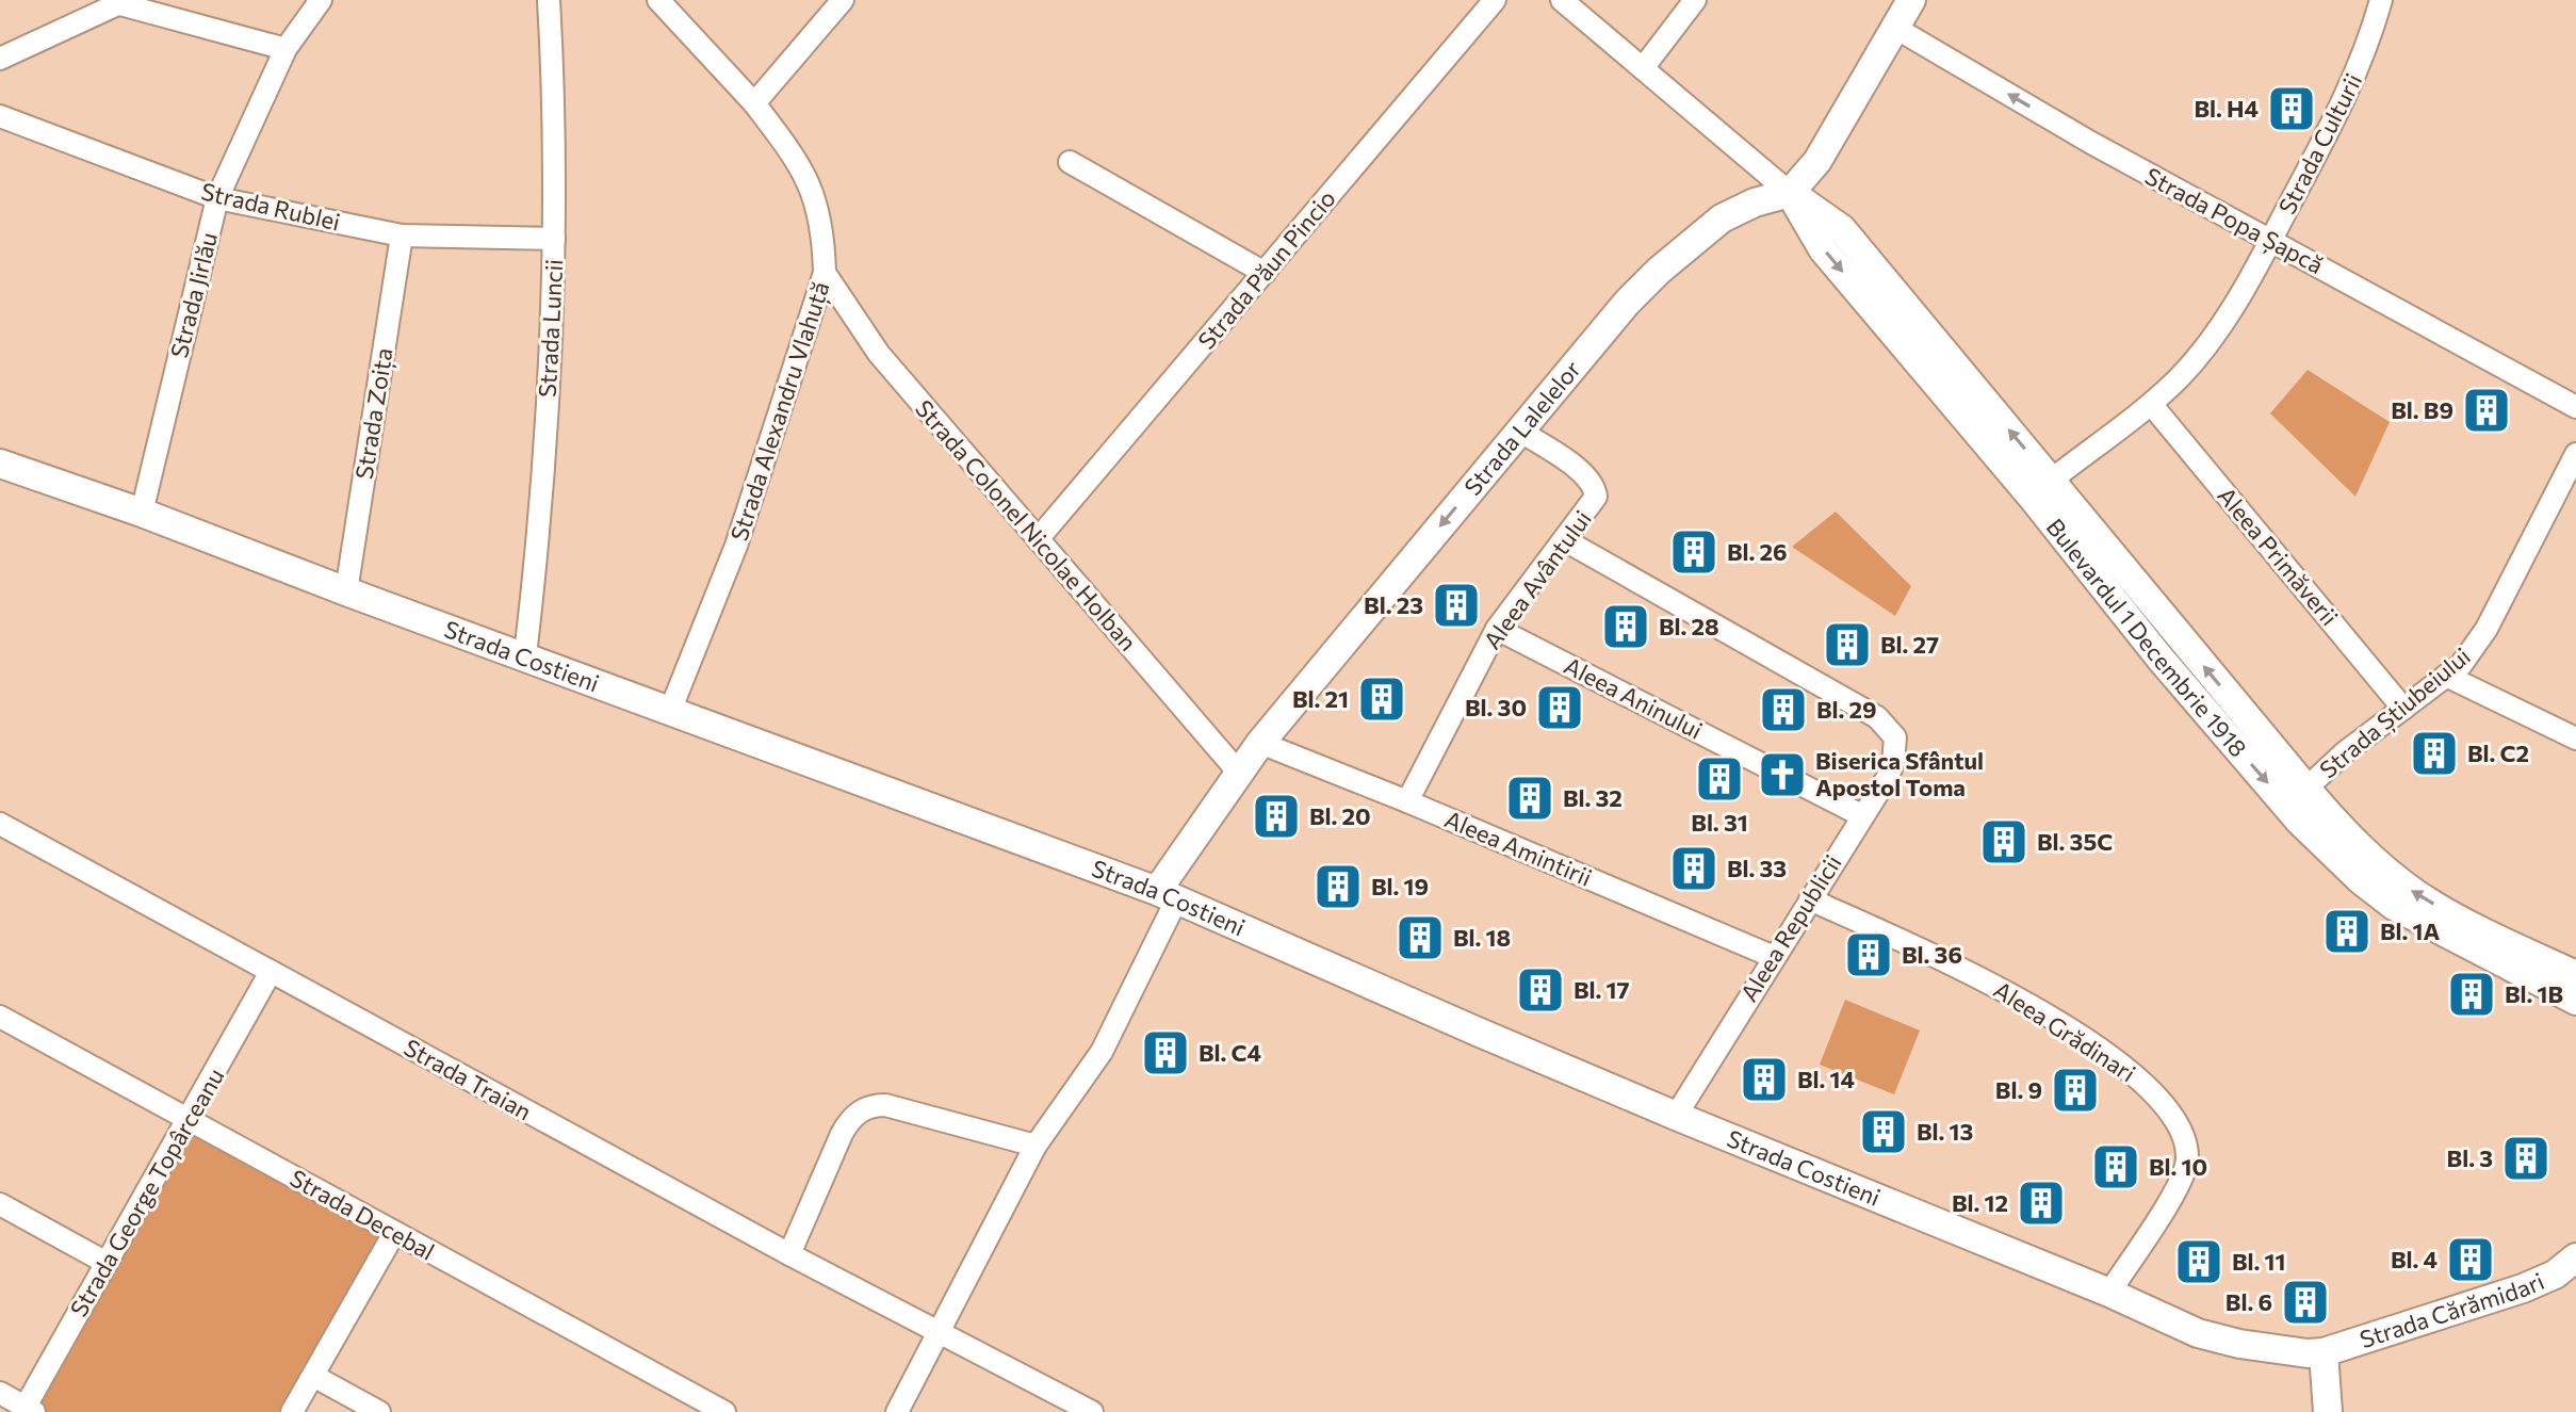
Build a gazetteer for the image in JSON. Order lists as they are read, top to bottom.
{
  "streets": {
    "street": [
      "Strada Culturii",
      "Strada Rublei",
      "Strada Popa Șapcă",
      "Strada Păun Pincio",
      "Strada Jirlău",
      "Strada Luncii",
      "Strada Alexandru Vlahuță",
      "Strada Zoița",
      "Strada Lalelelor",
      "Strada Colonel Nicolae Holban",
      "Aleea Primăverii",
      "Aleea Avântului",
      "Bulevardul 1 Decembrie 1918",
      "Strada Costieni",
      "Aleea Aninului",
      "Strada Știubeiului",
      "Aleea Amintirii",
      "Aleea Republicii",
      "Aleea Grădinari",
      "Strada Traian",
      "Strada George Topârceanu",
      "Strada Decebal",
      "Strada Cărămidari"
    ]
  },
  "crossings": [
    ["Strada Culturii", "Strada Popa Șapcă"],
    ["Strada Culturii", "Aleea Primăverii"],
    ["Strada Culturii", "Bulevardul 1 Decembrie 1918"],
    ["Strada Rublei", "Strada Jirlău"],
    ["Strada Rublei", "Strada Luncii"],
    ["Strada Rublei", "Strada Zoița"],
    ["Strada Păun Pincio", "Strada Colonel Nicolae Holban"],
    ["Strada Jirlău", "Strada Costieni"],
    ["Strada Luncii", "Strada Costieni"],
    ["Strada Alexandru Vlahuță", "Strada Colonel Nicolae Holban"],
    ["Strada Alexandru Vlahuță", "Strada Costieni"],
    ["Strada Zoița", "Strada Costieni"],
    ["Strada Lalelelor", "Strada Colonel Nicolae Holban"],
    ["Strada Lalelelor", "Aleea Avântului"],
    ["Strada Lalelelor", "Bulevardul 1 Decembrie 1918"],
    ["Strada Lalelelor", "Strada Costieni"],
    ["Strada Lalelelor", "Aleea Amintirii"],
    ["Aleea Primăverii", "Strada Știubeiului"],
    ["Aleea Avântului", "Aleea Aninului"],
    ["Aleea Avântului", "Aleea Amintirii"],
    ["Aleea Avântului", "Aleea Republicii"],
    ["Bulevardul 1 Decembrie 1918", "Strada Știubeiului"],
    ["Strada Costieni", "Aleea Republicii"],
    ["Strada Costieni", "Aleea Grădinari"],
    ["Strada Costieni", "Strada Cărămidari"],
    ["Aleea Aninului", "Aleea Republicii"],
    ["Aleea Amintirii", "Aleea Republicii"],
    ["Aleea Republicii", "Aleea Grădinari"],
    ["Strada Traian", "Strada George Topârceanu"],
    ["Strada George Topârceanu", "Strada Decebal"]
  ],
  "one_way": ["Strada Popa Șapcă", "Strada Lalelelor"],
  "places": {
    "building": [
      "Bl. H4",
      "Bl. B9",
      "Bl. 26",
      "Bl. 23",
      "Bl. 28",
      "Bl. 27",
      "Bl. 21",
      "Bl. 30",
      "Bl. 29",
      "Bl. C2",
      "Bl. 31",
      "Bl. 32",
      "Bl. 20",
      "Bl. 35C",
      "Bl. 33",
      "Bl. 19",
      "Bl. 1A",
      "Bl. 18",
      "Bl. 36",
      "Bl. 17",
      "Bl. 1B",
      "Bl. C4",
      "Bl. 14",
      "Bl. 9",
      "Bl. 13",
      "Bl. 3",
      "Bl. 10",
      "Bl. 12",
      "Bl. 4",
      "Bl. 11",
      "Bl. 6"
    ],
    "church": ["Biserica Sfântul Apostol Toma"]
  }
}
